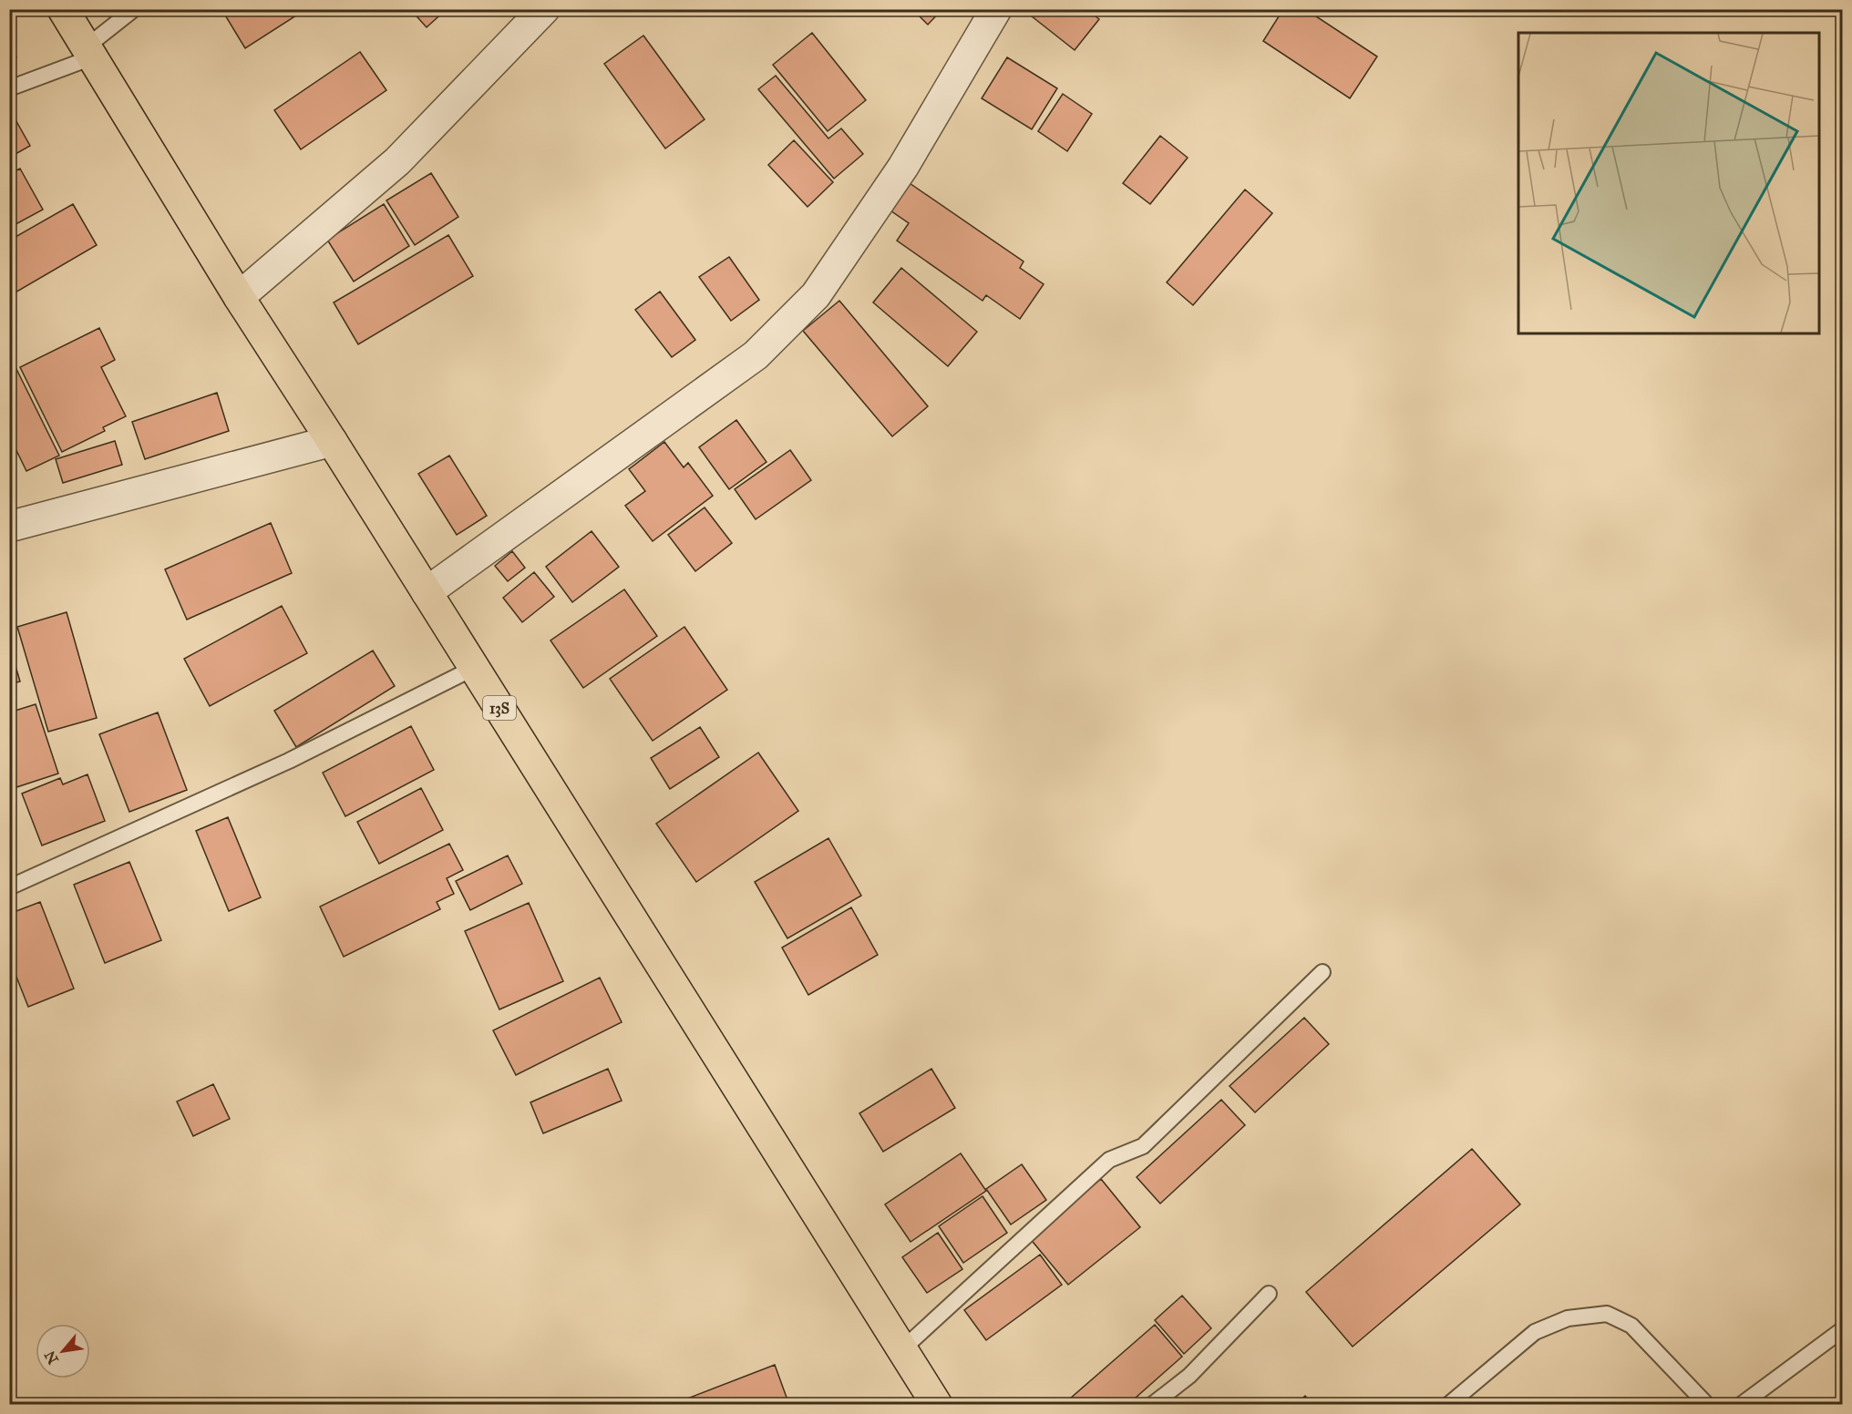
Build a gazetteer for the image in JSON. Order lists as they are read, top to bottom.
{
  "streets": {
    "highway": ["13S"]
  },
  "north": "bottom left"
}
